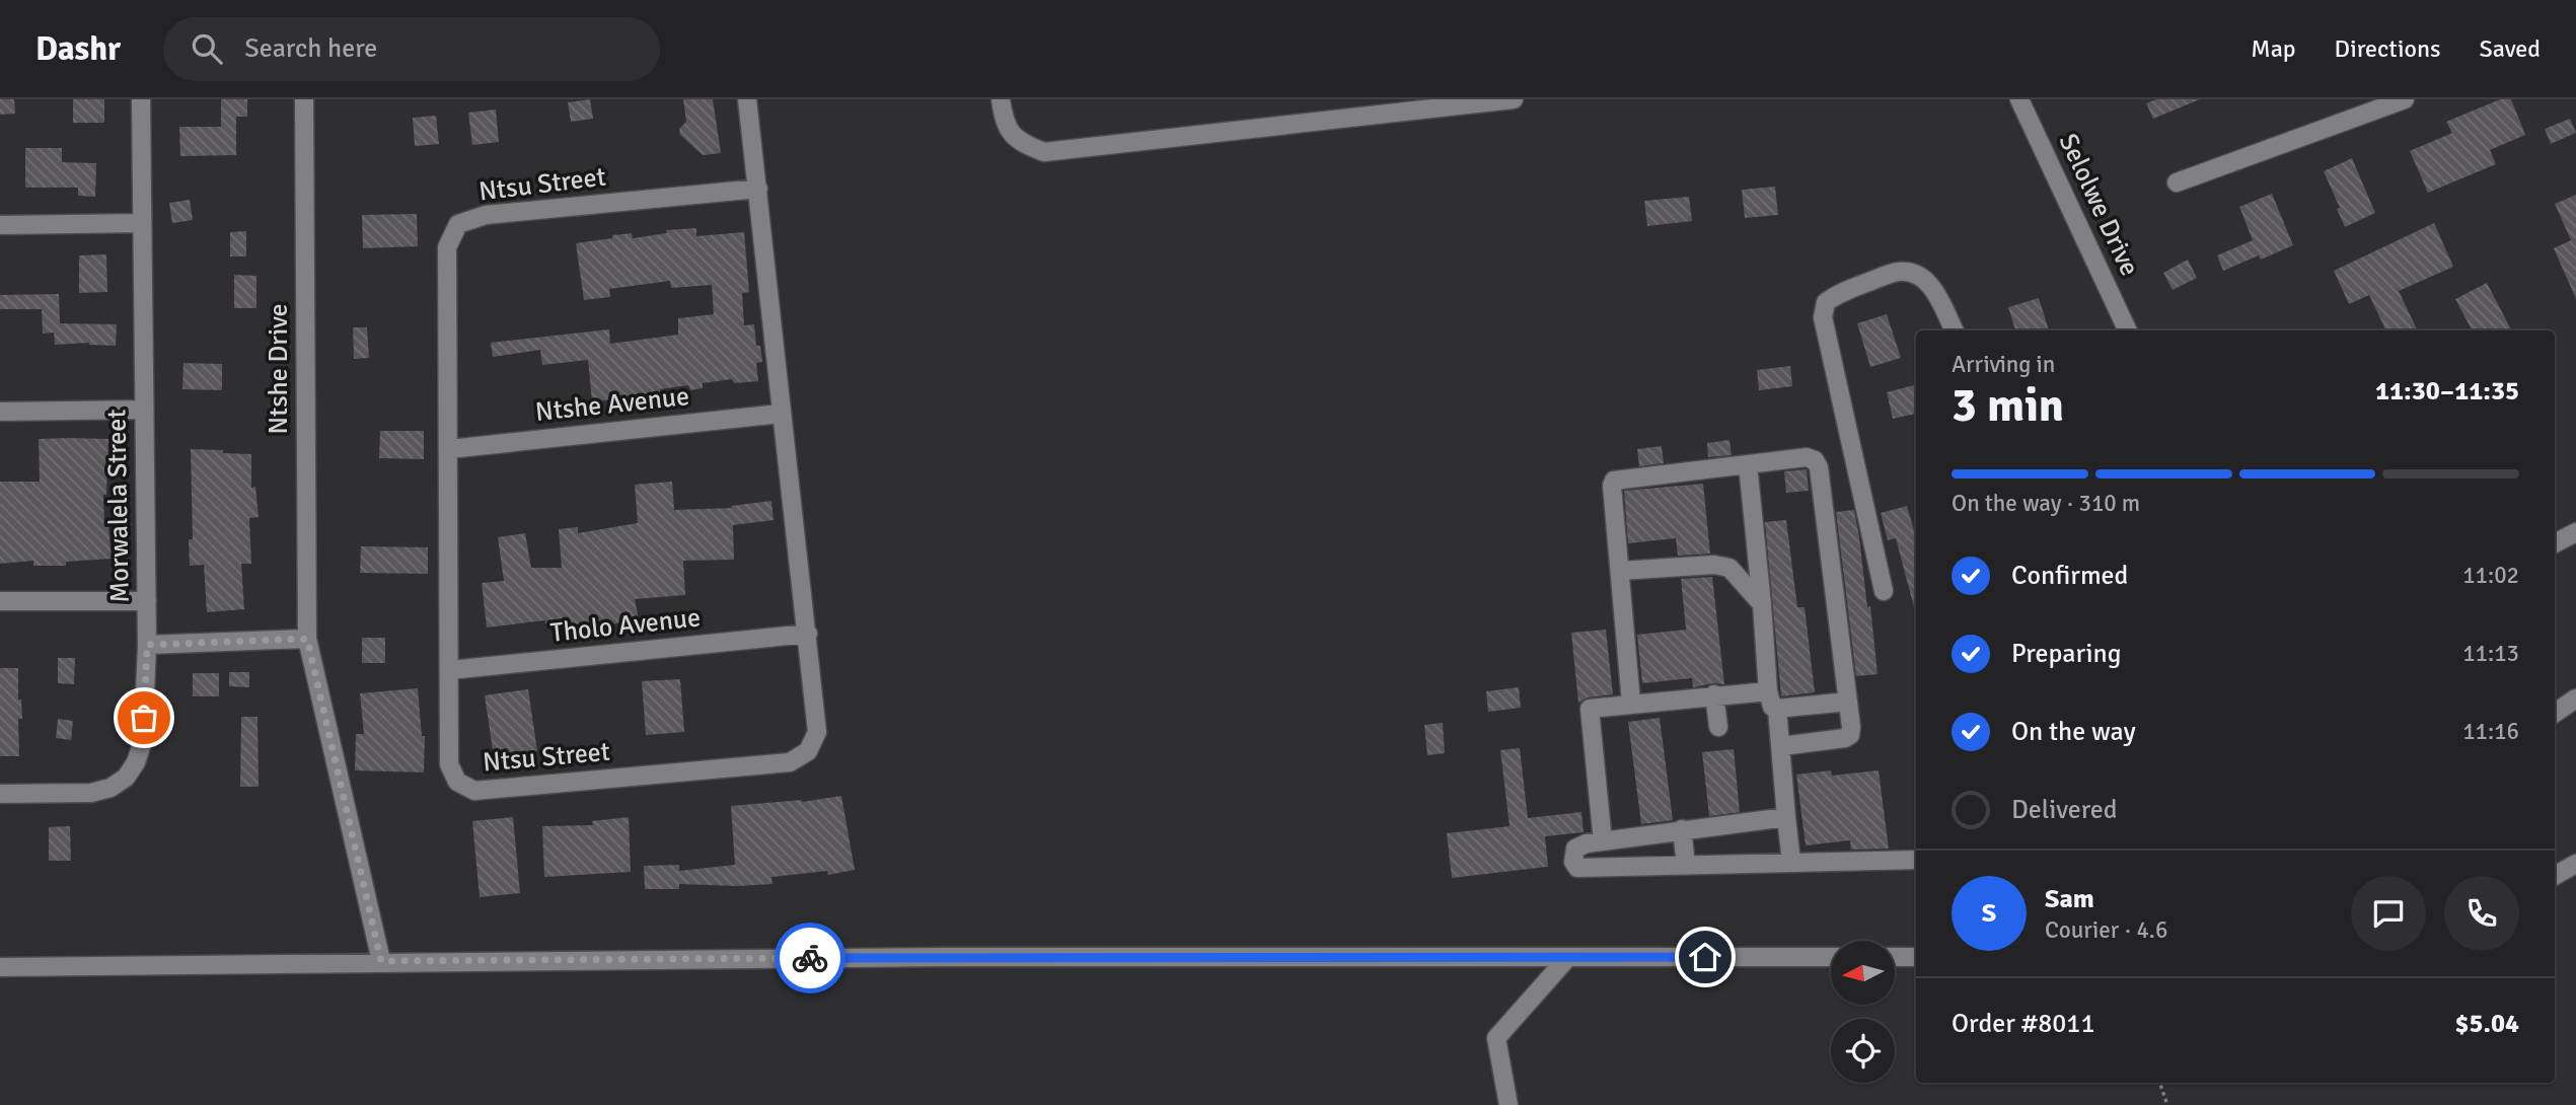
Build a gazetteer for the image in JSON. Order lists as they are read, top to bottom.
{
  "streets": {
    "street": [
      "Ntsu Street",
      "Selolwe Drive",
      "Ntshe Drive",
      "Ntshe Avenue",
      "Morwalela Street",
      "Tholo Avenue"
    ]
  },
  "crossings": [
    ["Ntsu Street", "Ntshe Avenue"],
    ["Ntsu Street", "Tholo Avenue"]
  ],
  "north": "left",
  "page": {
    "header": "Dashr",
    "search": "Search here",
    "nav": ["Map", "Directions", "Saved"],
    "heading": ["3 min", "Arriving in", "11:30–11:35"],
    "panel": [
      "Sam",
      "Courier · 4.6",
      "Order #8011",
      "$5.04"
    ],
    "bar": "On the way · 310 m",
    "list": [
      ["Confirmed", "11:02"],
      ["Preparing", "11:13"],
      ["On the way", "11:16"],
      "Delivered"
    ],
    "round": "S"
  }
}
